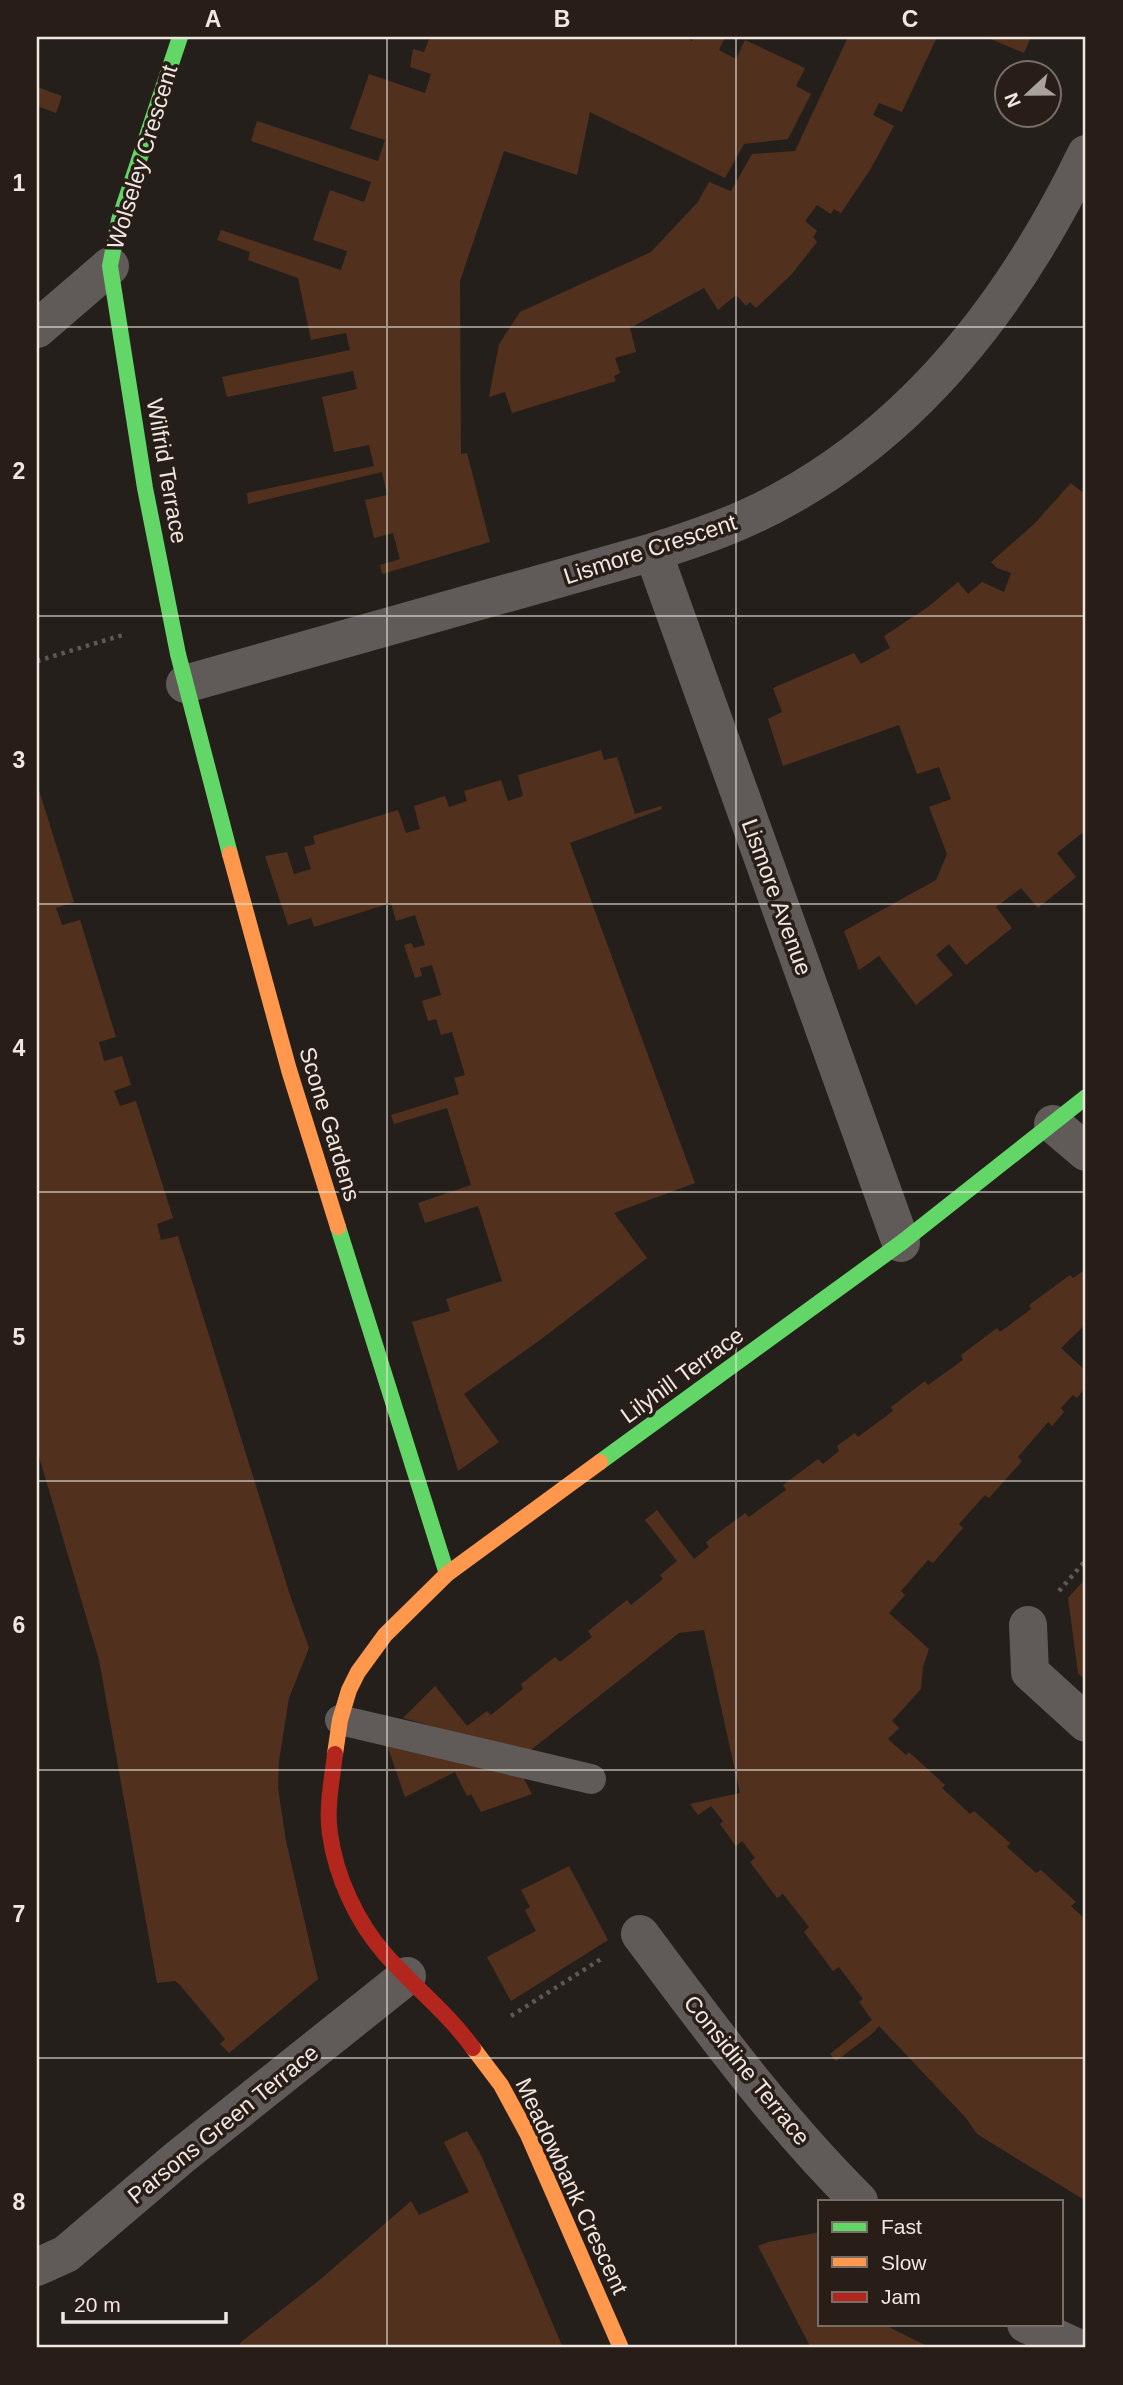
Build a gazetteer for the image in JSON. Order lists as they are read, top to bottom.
{
  "streets": {
    "street": [
      "Wolseley Crescent",
      "Wilfrid Terrace",
      "Lismore Crescent",
      "Lismore Avenue",
      "Scone Gardens",
      "Lilyhill Terrace",
      "Considine Terrace",
      "Parsons Green Terrace",
      "Meadowbank Crescent"
    ]
  },
  "crossings": [
    ["Wolseley Crescent", "Wilfrid Terrace"],
    ["Wilfrid Terrace", "Lismore Crescent"],
    ["Wilfrid Terrace", "Scone Gardens"],
    ["Lismore Crescent", "Lismore Avenue"],
    ["Lismore Crescent", "Scone Gardens"],
    ["Lismore Avenue", "Lilyhill Terrace"],
    ["Scone Gardens", "Lilyhill Terrace"],
    ["Lilyhill Terrace", "Meadowbank Crescent"],
    ["Parsons Green Terrace", "Meadowbank Crescent"]
  ],
  "legend": ["Fast", "Slow", "Jam"],
  "scale_bar": "20 m",
  "north": "left",
  "grid": {
    "columns": ["A", "B", "C"],
    "rows": [
      "1",
      "2",
      "3",
      "4",
      "5",
      "6",
      "7",
      "8"
    ]
  }
}
